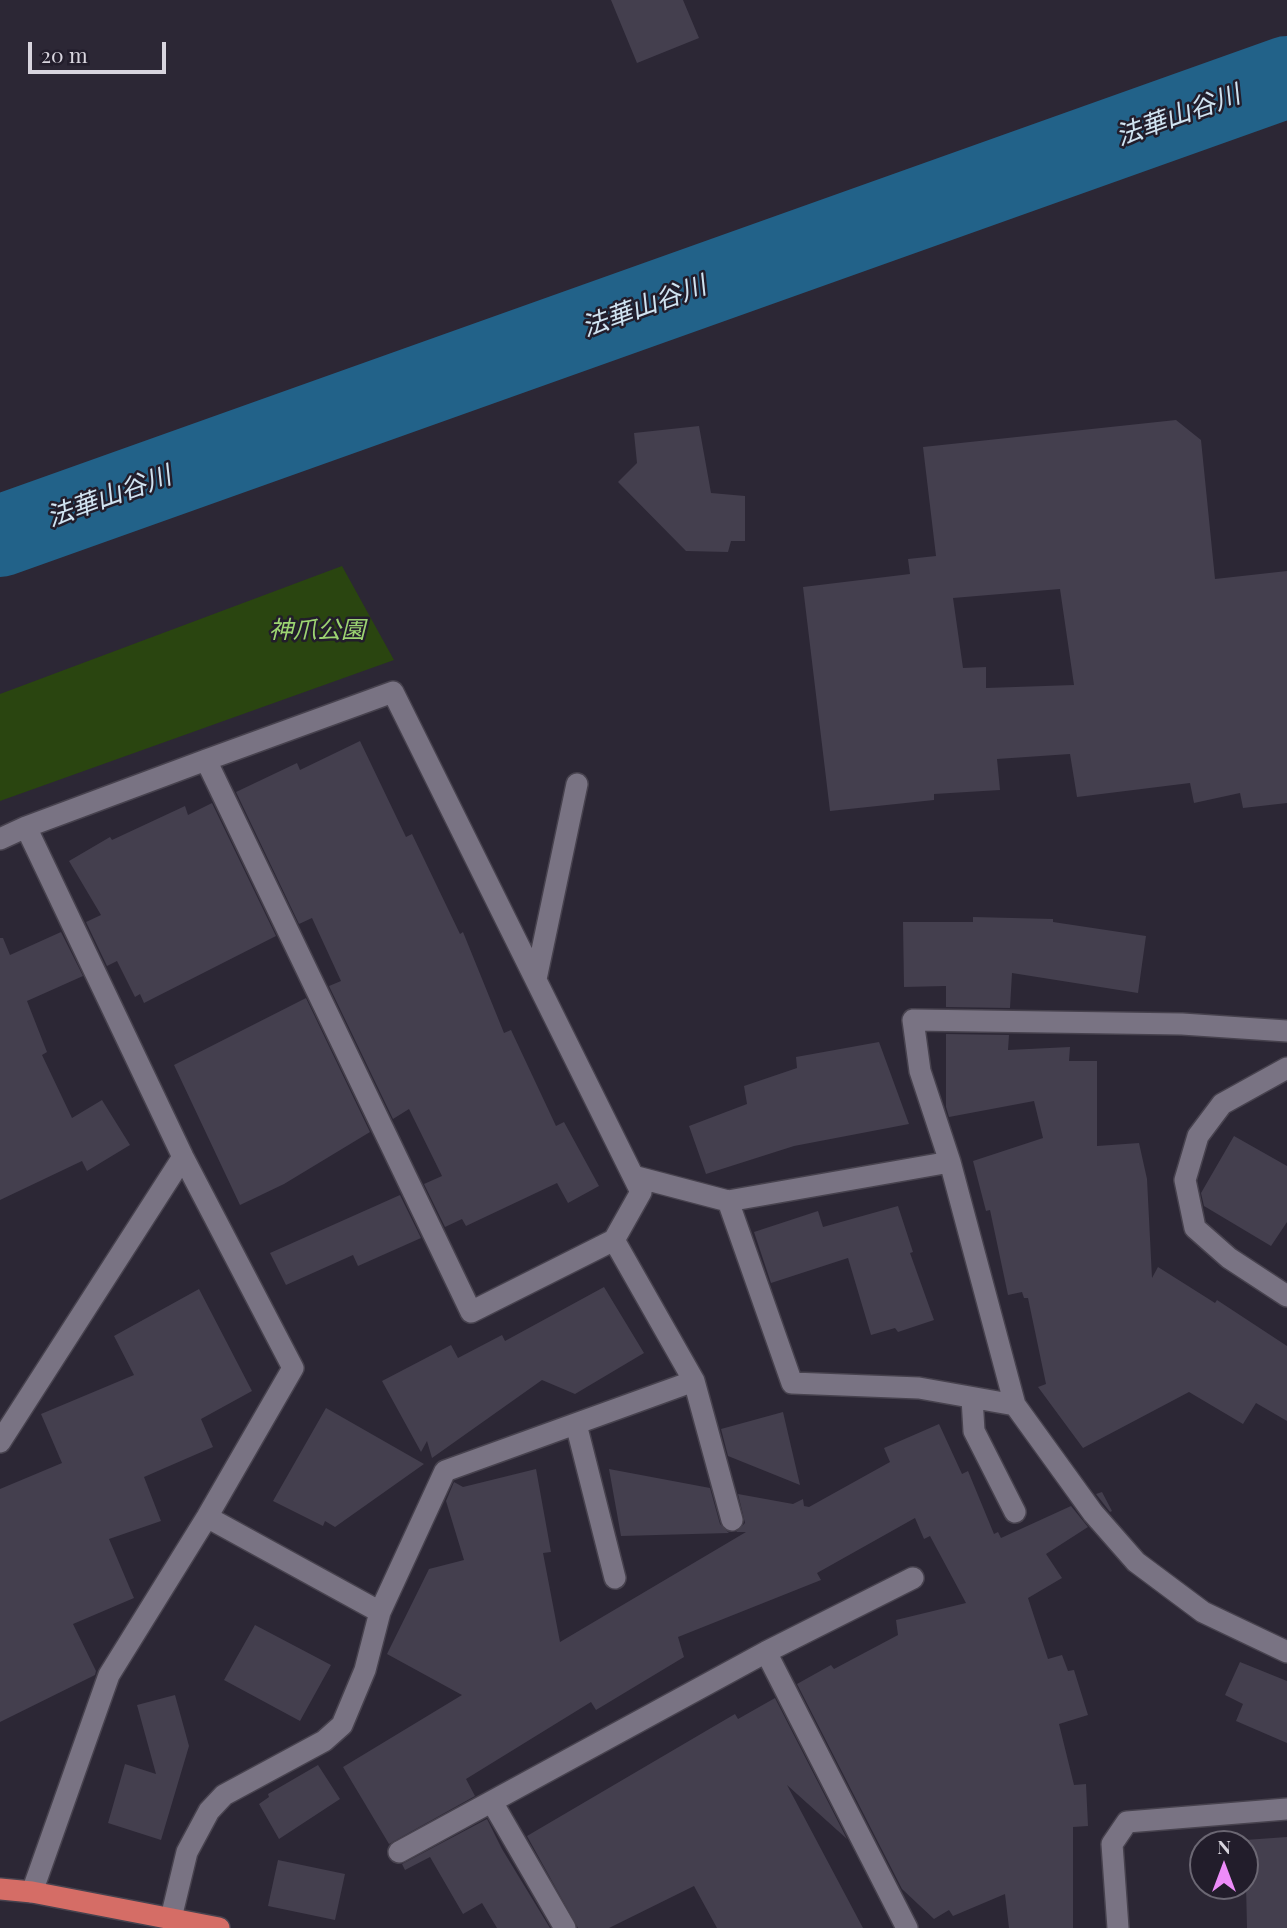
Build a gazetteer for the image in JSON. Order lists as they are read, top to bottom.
{
  "water": ["法華山谷川"],
  "parks": ["神爪公園"],
  "scale_bar": "20 m",
  "north": "top"
}
